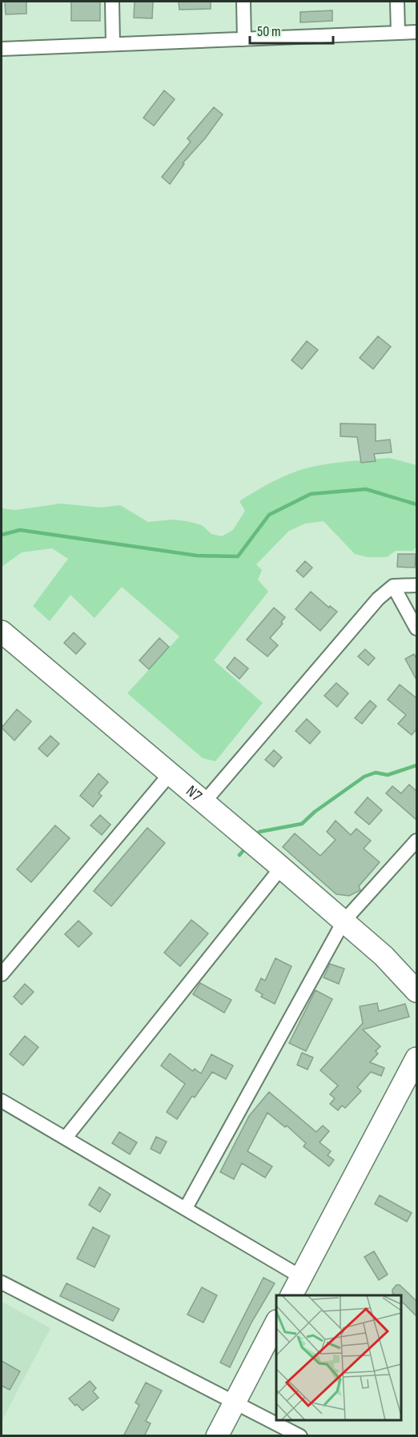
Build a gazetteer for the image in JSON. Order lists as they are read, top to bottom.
{
  "streets": {
    "main road": ["N7"]
  },
  "scale_bar": "50 m"
}
